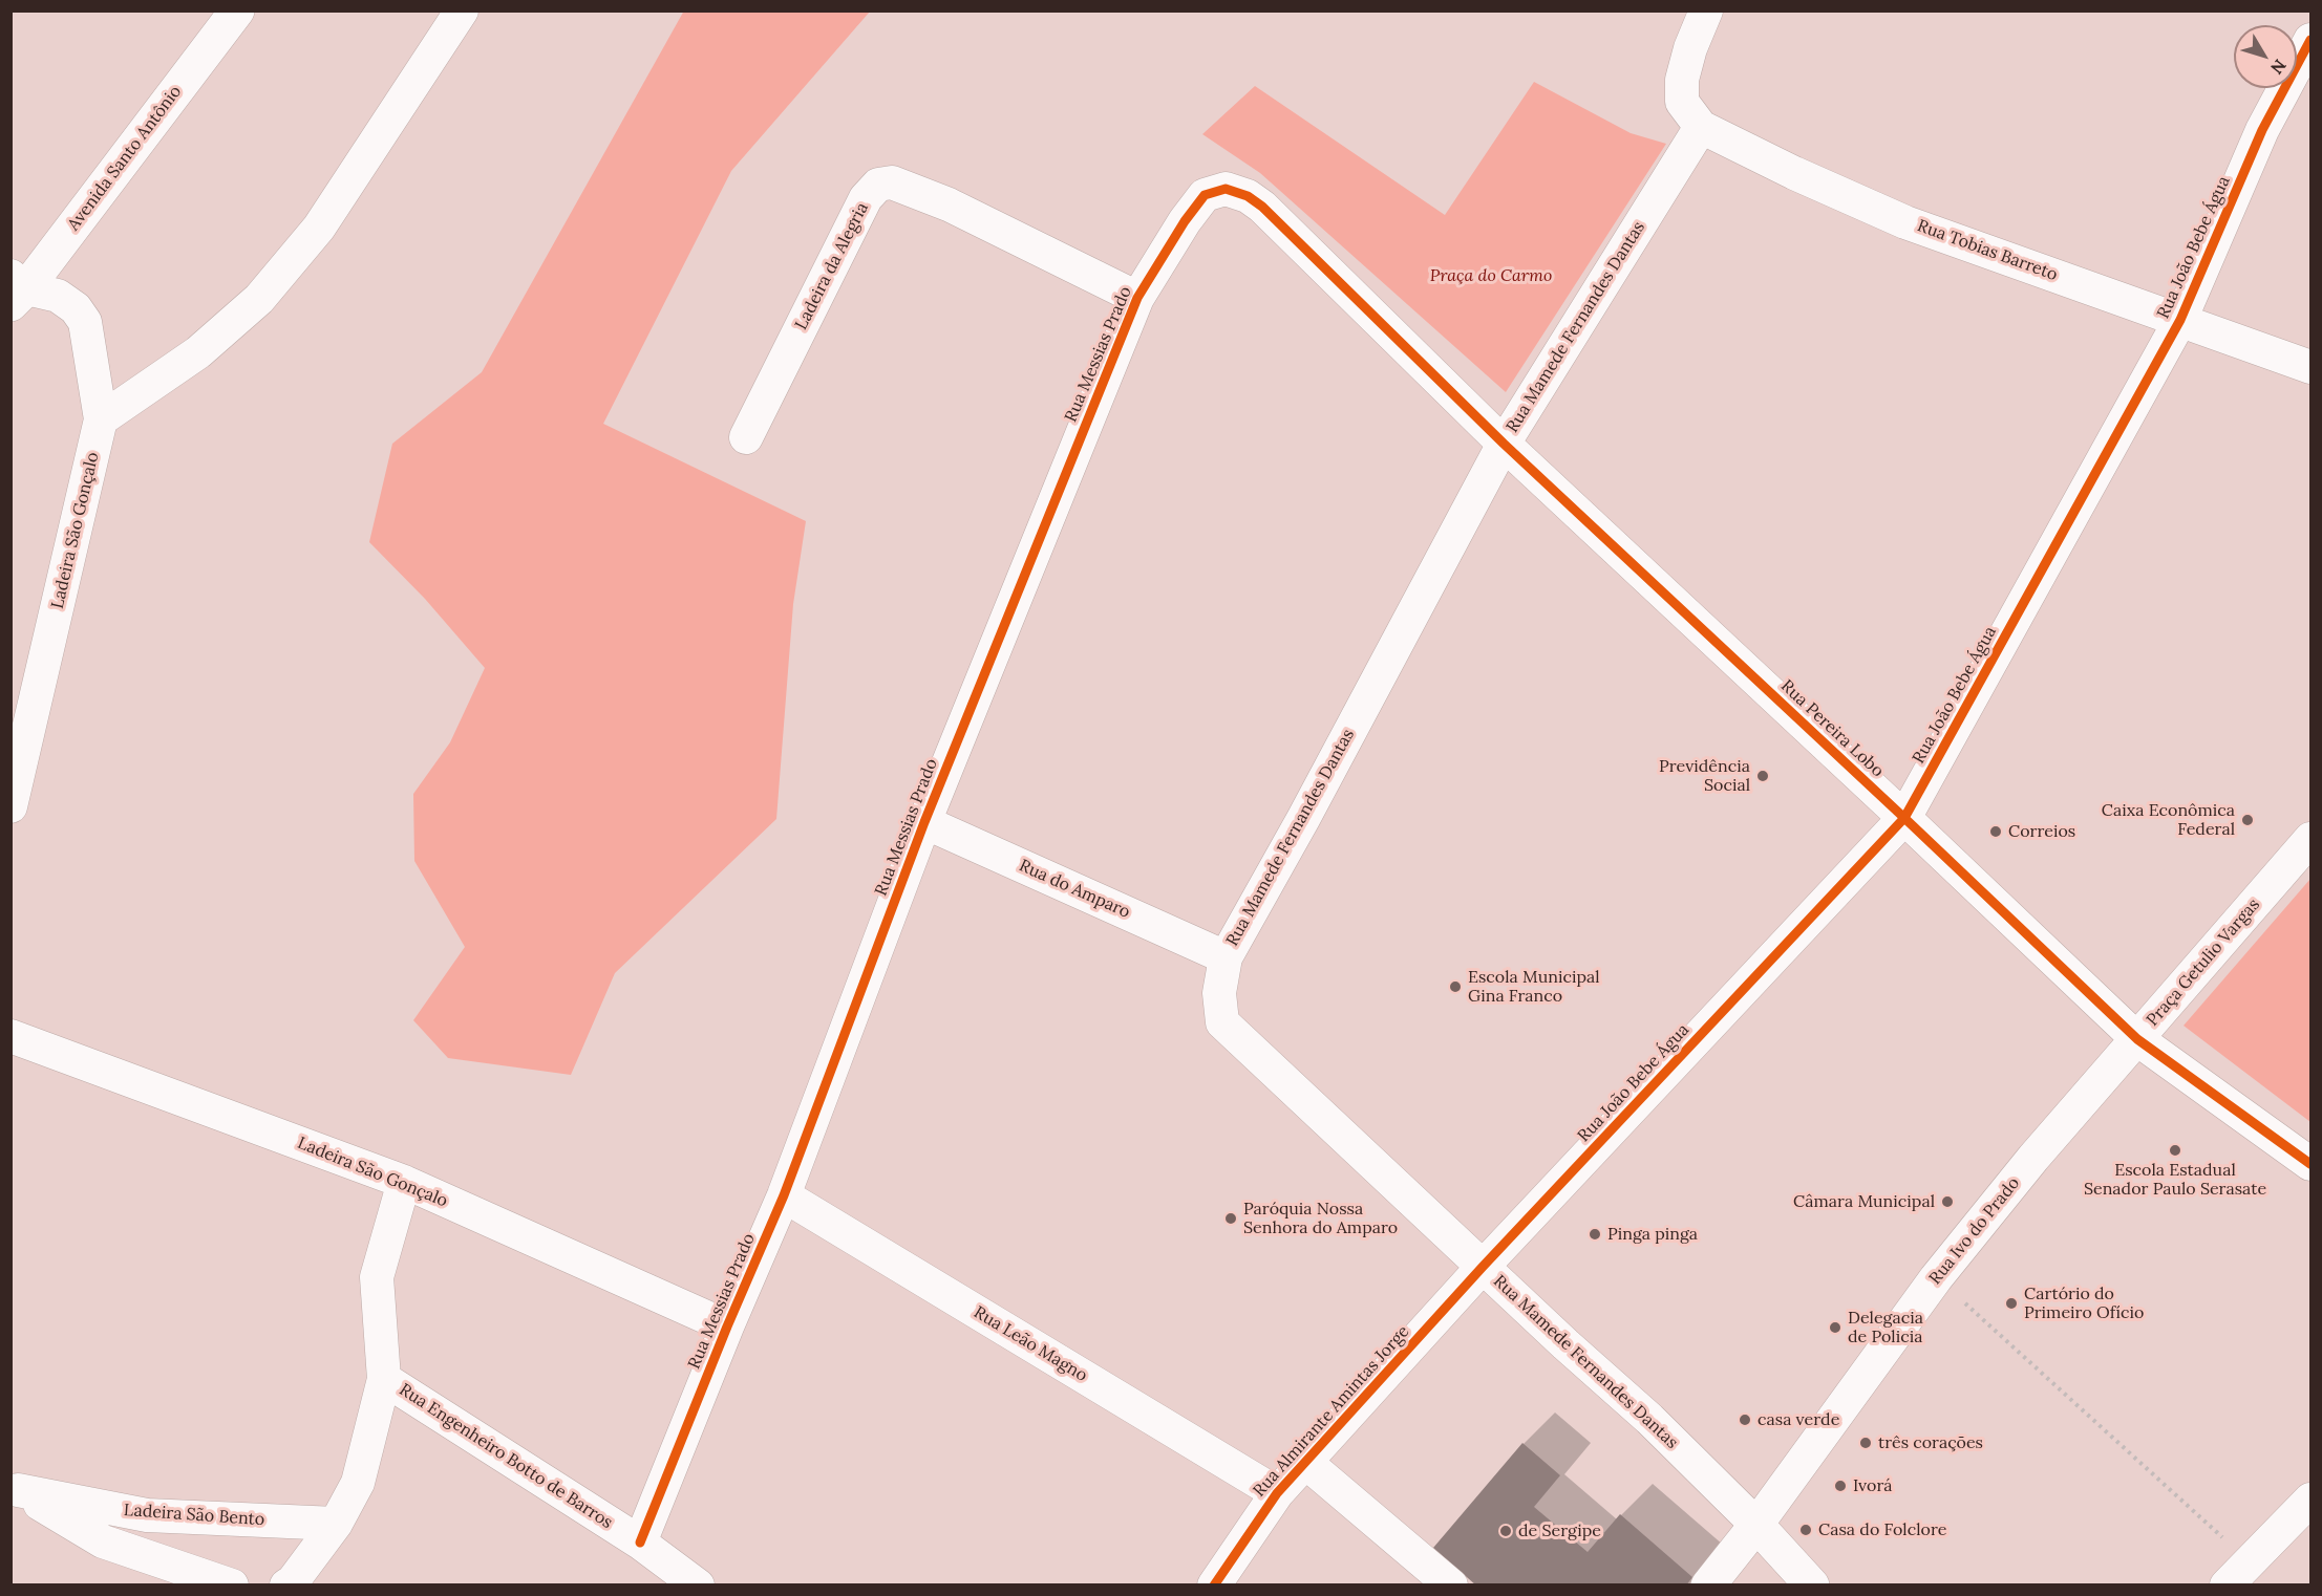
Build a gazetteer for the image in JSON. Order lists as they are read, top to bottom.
{
  "streets": {
    "street": [
      "Avenida Santo Antônio",
      "Rua João Bebe Água",
      "Rua Tobias Barreto",
      "Ladeira da Alegria",
      "Rua Mamede Fernandes Dantas",
      "Rua Messias Prado",
      "Ladeira São Gonçalo",
      "Rua Pereira Lobo",
      "Rua do Amparo",
      "Praça Getulio Vargas",
      "Rua Ivo do Prado",
      "Rua Leão Magno",
      "Rua Almirante Amintas Jorge",
      "Rua Engenheiro Botto de Barros",
      "Ladeira São Bento"
    ]
  },
  "crossings": [
    ["Avenida Santo Antônio", "Ladeira São Gonçalo"],
    ["Rua João Bebe Água", "Rua Tobias Barreto"],
    ["Rua João Bebe Água", "Rua Mamede Fernandes Dantas"],
    ["Rua João Bebe Água", "Rua Pereira Lobo"],
    ["Rua João Bebe Água", "Rua Almirante Amintas Jorge"],
    ["Rua Tobias Barreto", "Rua Mamede Fernandes Dantas"],
    ["Ladeira da Alegria", "Rua Messias Prado"],
    ["Rua Mamede Fernandes Dantas", "Rua Messias Prado"],
    ["Rua Mamede Fernandes Dantas", "Rua Pereira Lobo"],
    ["Rua Mamede Fernandes Dantas", "Rua do Amparo"],
    ["Rua Mamede Fernandes Dantas", "Rua Ivo do Prado"],
    ["Rua Mamede Fernandes Dantas", "Rua Almirante Amintas Jorge"],
    ["Rua Messias Prado", "Ladeira São Gonçalo"],
    ["Rua Messias Prado", "Rua Pereira Lobo"],
    ["Rua Messias Prado", "Rua do Amparo"],
    ["Rua Messias Prado", "Rua Leão Magno"],
    ["Rua Messias Prado", "Rua Engenheiro Botto de Barros"],
    ["Ladeira São Gonçalo", "Rua Engenheiro Botto de Barros"],
    ["Rua Pereira Lobo", "Praça Getulio Vargas"],
    ["Rua Pereira Lobo", "Rua Ivo do Prado"],
    ["Praça Getulio Vargas", "Rua Ivo do Prado"],
    ["Rua Leão Magno", "Rua Almirante Amintas Jorge"]
  ],
  "parks": ["Praça do Carmo"],
  "places": [
    "Previdência Social",
    "Caixa Econômica Federal",
    "Correios",
    "Escola Municipal Gina Franco",
    "Escola Estadual Senador Paulo Serasate",
    "Câmara Municipal",
    "Paróquia Nossa Senhora do Amparo",
    "Pinga pinga",
    "Cartório do Primeiro Ofício",
    "Delegacia de Policia",
    "casa verde",
    "três corações",
    "Ivorá",
    "Casa do Folclore",
    "de Sergipe"
  ],
  "north": "bottom right"
}
